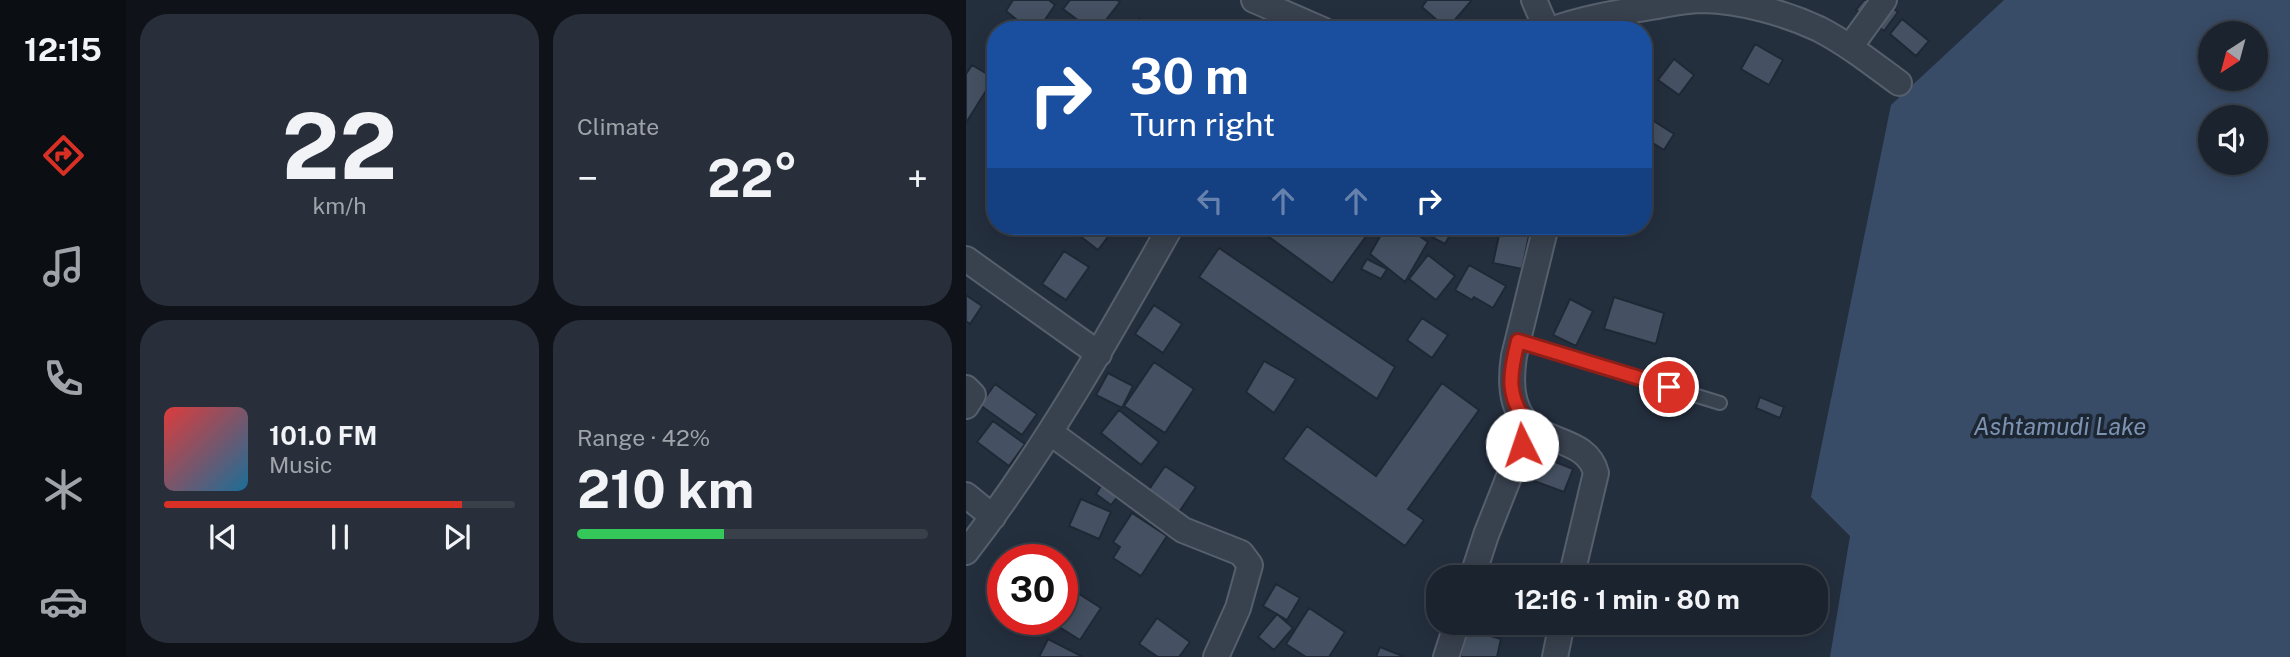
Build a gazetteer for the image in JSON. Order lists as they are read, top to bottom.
{
  "water": ["Ashtamudi Lake"],
  "north": "bottom left",
  "page": {
    "tabs": "12:15",
    "tile": [
      ["22", "km/h"],
      "Climate",
      ["Range · 42%", "210 km"]
    ],
    "turn": ["30 m", "Turn right"],
    "heat": ["−", "22°", "+"],
    "song": ["101.0 FM", "Music"],
    "limit": "30",
    "trip": "12:16 · 1 min · 80 m"
  }
}
